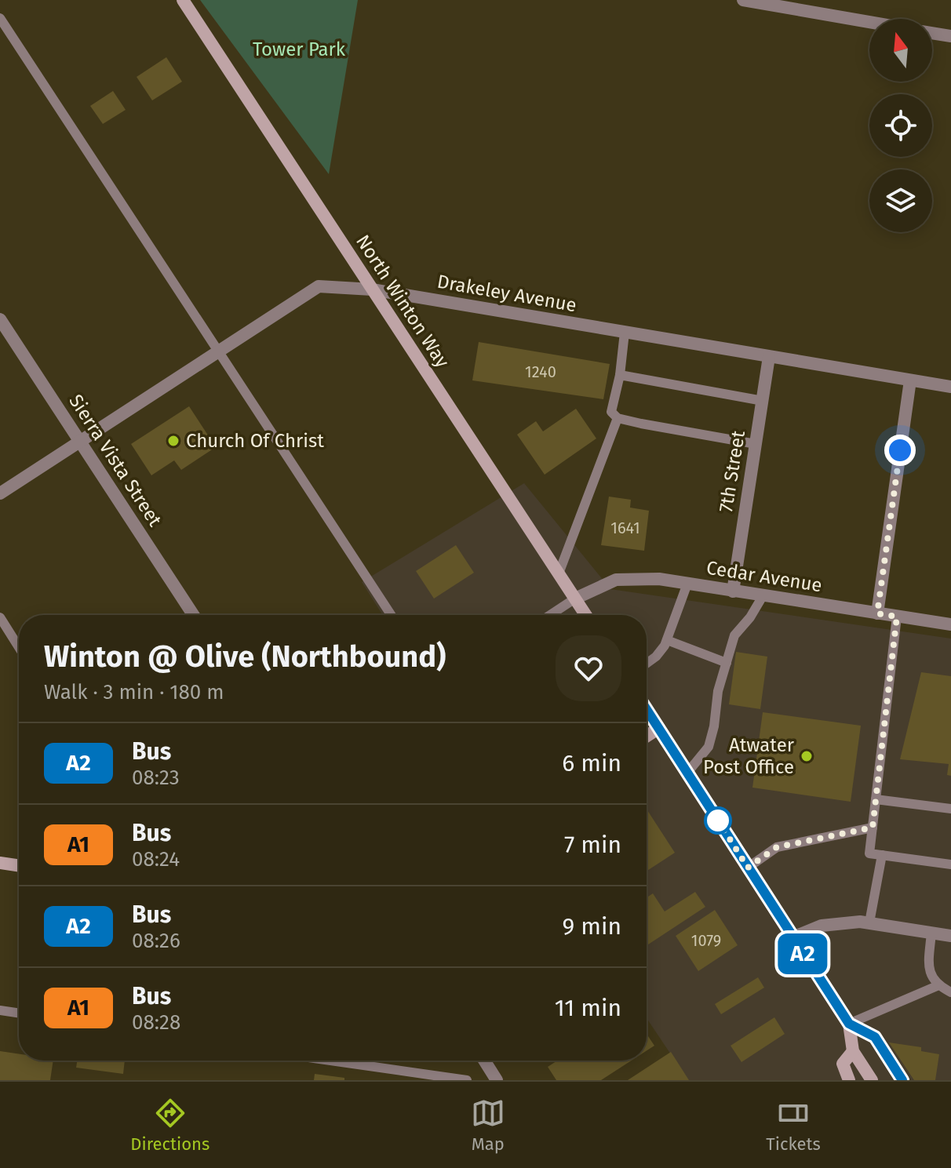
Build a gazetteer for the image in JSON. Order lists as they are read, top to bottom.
{
  "streets": {
    "main road": ["North Winton Way"],
    "street": [
      "Drakeley Avenue",
      "Sierra Vista Street",
      "7th Street",
      "Cedar Avenue"
    ]
  },
  "crossings": [
    ["Drakeley Avenue", "North Winton Way"],
    ["Drakeley Avenue", "Sierra Vista Street"],
    ["Drakeley Avenue", "7th Street"],
    ["North Winton Way", "Cedar Avenue"],
    ["7th Street", "Cedar Avenue"]
  ],
  "parks": ["Tower Park"],
  "places": ["Church Of Christ", "Atwater Post Office"],
  "lines": ["bus line A2"],
  "house_numbers": ["1240", "1641", "1079"],
  "north": "top",
  "page": {
    "on_map": "A2",
    "heading": ["Winton @ Olive (Northbound)", "Walk · 3 min · 180 m"],
    "list": [
      {
        "mark": "A2",
        "name": "Bus",
        "note": "08:23",
        "value": "6 min"
      },
      {
        "mark": "A1",
        "name": "Bus",
        "note": "08:24",
        "value": "7 min"
      },
      {
        "mark": "A2",
        "name": "Bus",
        "note": "08:26",
        "value": "9 min"
      },
      {
        "mark": "A1",
        "name": "Bus",
        "note": "08:28",
        "value": "11 min"
      }
    ],
    "tabs": ["Directions", "Map", "Tickets"]
  }
}
